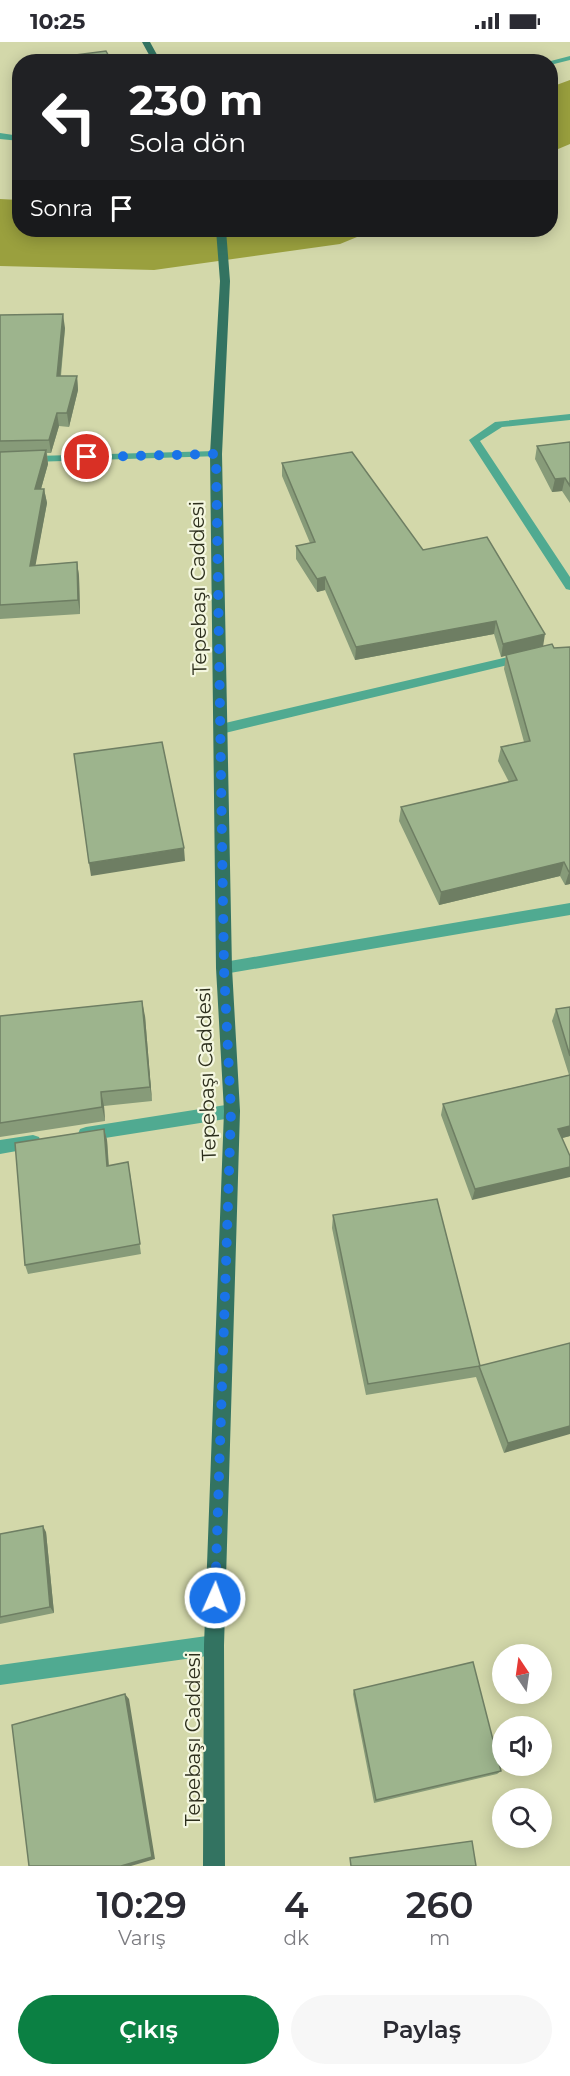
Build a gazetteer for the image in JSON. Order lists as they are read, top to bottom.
{
  "streets": {
    "main road": ["Tepebaşı Caddesi"]
  },
  "north": "top",
  "page": {
    "status": "10:25",
    "turn": ["230 m", "Sola dön"],
    "then": "Sonra",
    "eta": [
      "10:29",
      "Varış",
      "4",
      "dk",
      "260",
      "m"
    ],
    "buttons": ["Çıkış", "Paylaş"]
  }
}
